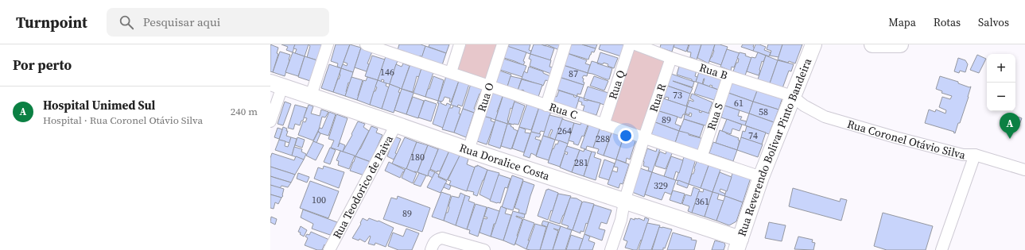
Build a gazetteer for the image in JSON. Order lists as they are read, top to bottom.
{
  "streets": {
    "street": [
      "Rua B",
      "Rua Q",
      "Rua O",
      "Rua R",
      "Rua C",
      "Rua S",
      "Rua Coronel Otávio Silva",
      "Rua Reverendo Bolivar Pinto Bandeira",
      "Rua Doralice Costa",
      "Rua Teodorico de Paiva"
    ]
  },
  "crossings": [
    ["Rua B", "Rua R"],
    ["Rua B", "Rua S"],
    ["Rua B", "Rua Coronel Otávio Silva"],
    ["Rua B", "Rua Reverendo Bolivar Pinto Bandeira"],
    ["Rua Q", "Rua C"],
    ["Rua O", "Rua C"],
    ["Rua O", "Rua Doralice Costa"],
    ["Rua R", "Rua C"],
    ["Rua R", "Rua Doralice Costa"],
    ["Rua C", "Rua S"],
    ["Rua C", "Rua Reverendo Bolivar Pinto Bandeira"],
    ["Rua Coronel Otávio Silva", "Rua Reverendo Bolivar Pinto Bandeira"],
    ["Rua Reverendo Bolivar Pinto Bandeira", "Rua Doralice Costa"],
    ["Rua Doralice Costa", "Rua Teodorico de Paiva"]
  ],
  "house_numbers": [
    "146",
    "87",
    "73",
    "61",
    "58",
    "89",
    "264",
    "74",
    "288",
    "180",
    "281",
    "329",
    "100",
    "361",
    "89"
  ],
  "page": {
    "header": "Turnpoint",
    "search": "Pesquisar aqui",
    "nav": ["Mapa", "Rotas", "Salvos"],
    "heading": "Por perto",
    "map_buttons": ["+", "−"],
    "list": [
      {
        "mark": "A",
        "name": "Hospital Unimed Sul",
        "note": "Hospital · Rua Coronel Otávio Silva",
        "value": "240 m"
      }
    ],
    "pins": "A"
  }
}
